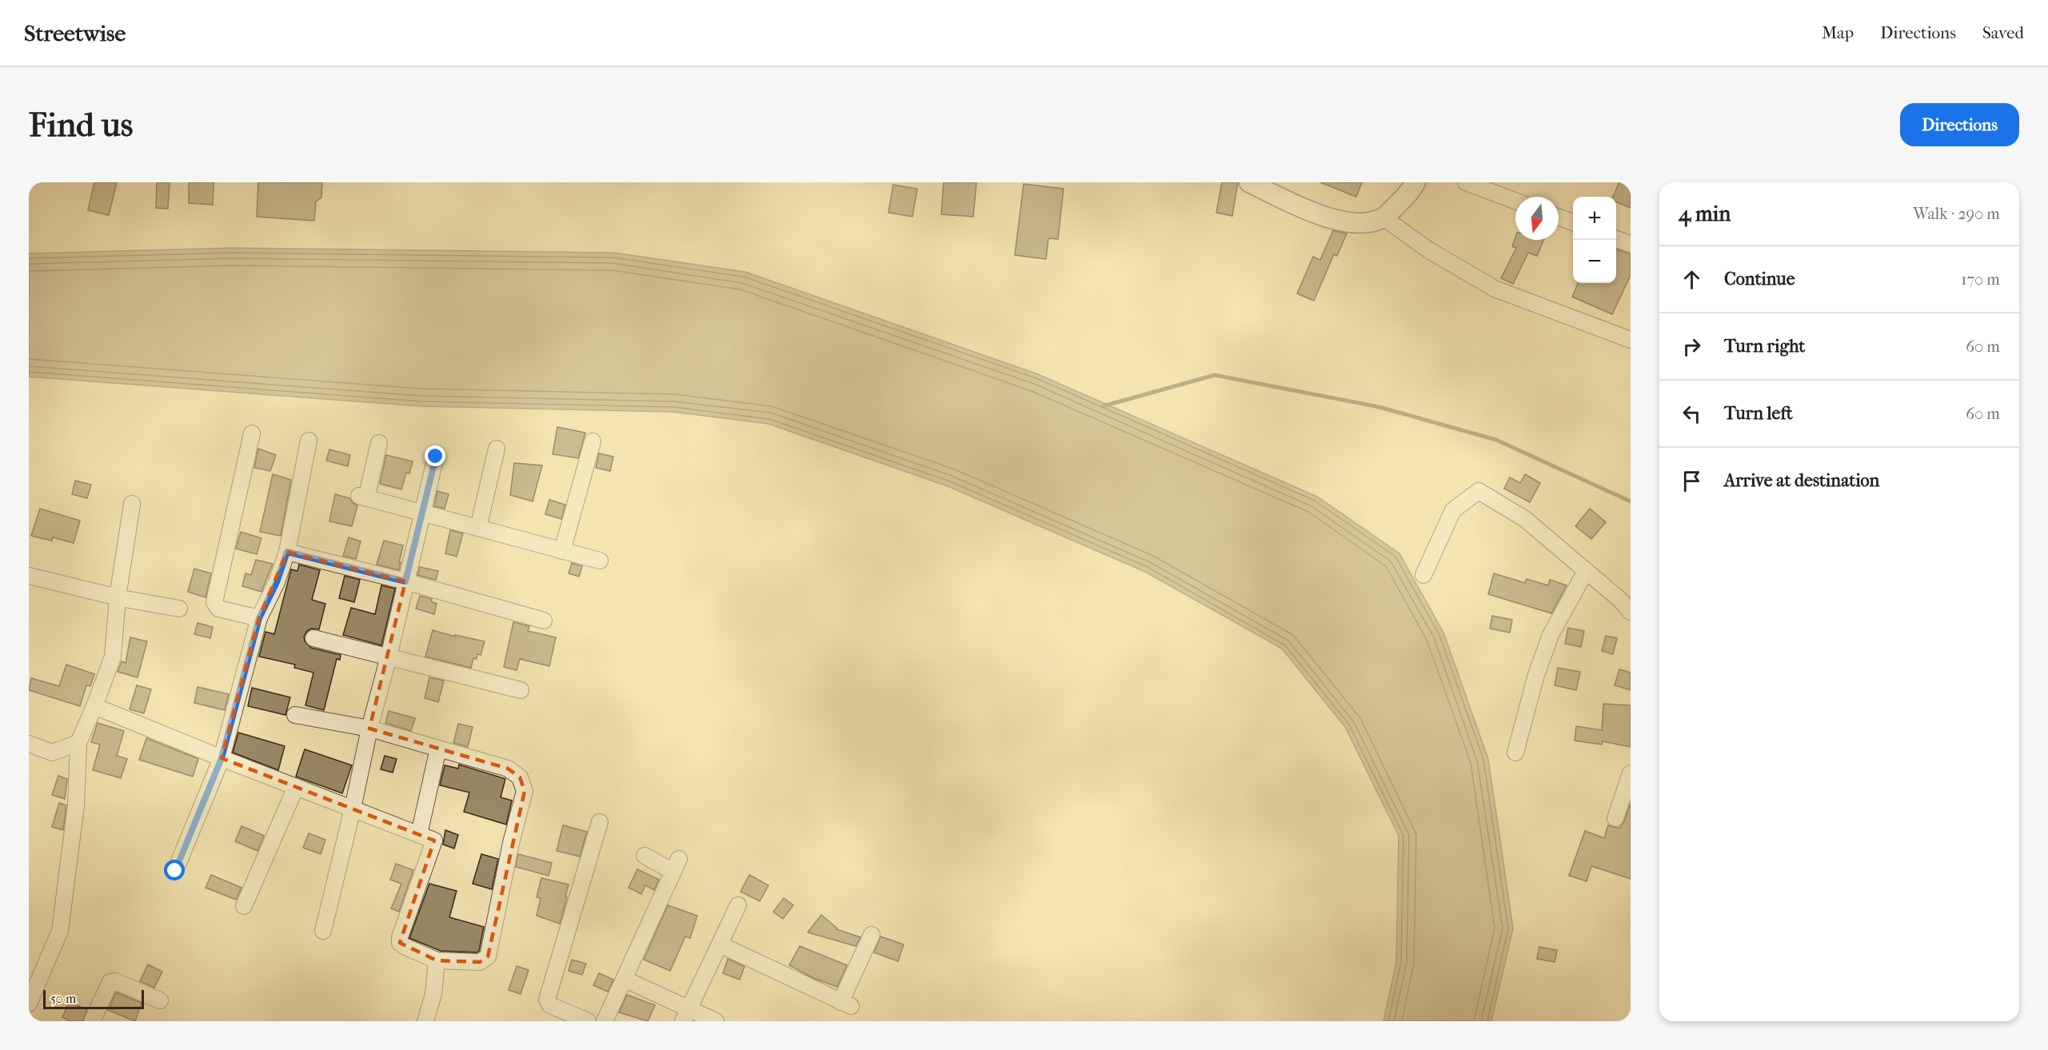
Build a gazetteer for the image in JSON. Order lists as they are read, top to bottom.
{
  "scale_bar": "50 m",
  "north": "bottom",
  "page": {
    "header": "Streetwise",
    "nav": ["Map", "Directions", "Saved"],
    "buttons": "Directions",
    "title": "Find us",
    "heading": ["4 min", "Walk · 290 m"],
    "map_buttons": ["+", "−"],
    "list": [
      ["Continue", "170 m"],
      ["Turn right", "60 m"],
      ["Turn left", "60 m"],
      "Arrive at destination"
    ],
    "scale": "50 m"
  }
}
